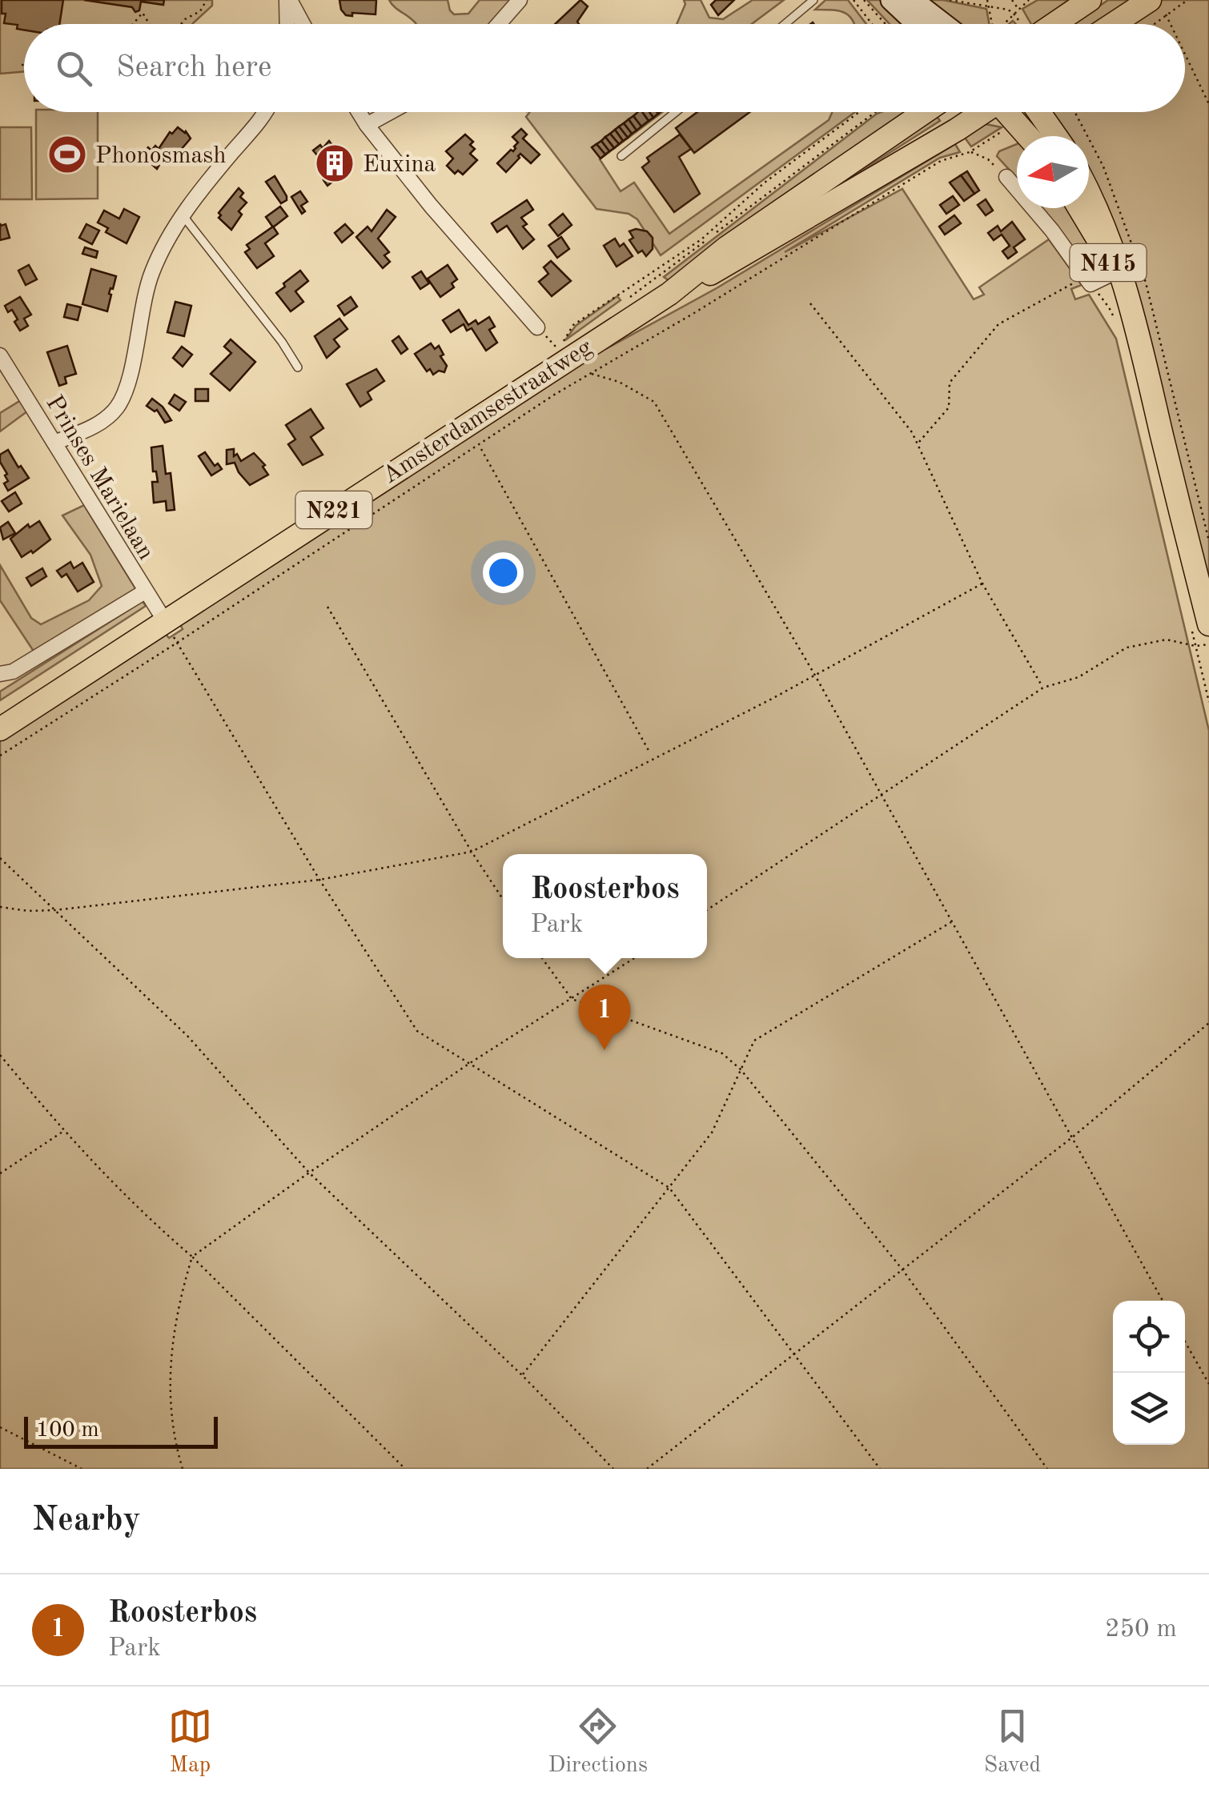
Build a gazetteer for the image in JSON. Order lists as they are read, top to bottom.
{
  "streets": {
    "main road": ["N415", "Amsterdamsestraatweg", "N221"],
    "street": ["Prinses Marielaan"]
  },
  "crossings": [
    ["Amsterdamsestraatweg", "Prinses Marielaan"]
  ],
  "places": {
    "sports": ["Phonosmash"],
    "building": ["Euxina"]
  },
  "scale_bar": "100 m",
  "north": "left",
  "page": {
    "search": "Search here",
    "popup": ["Roosterbos", "Park"],
    "pins": "1",
    "scale": "100 m",
    "heading": "Nearby",
    "list": [
      {
        "mark": "1",
        "name": "Roosterbos",
        "note": "Park",
        "value": "250 m"
      }
    ],
    "nav": ["Map", "Directions", "Saved"]
  }
}
